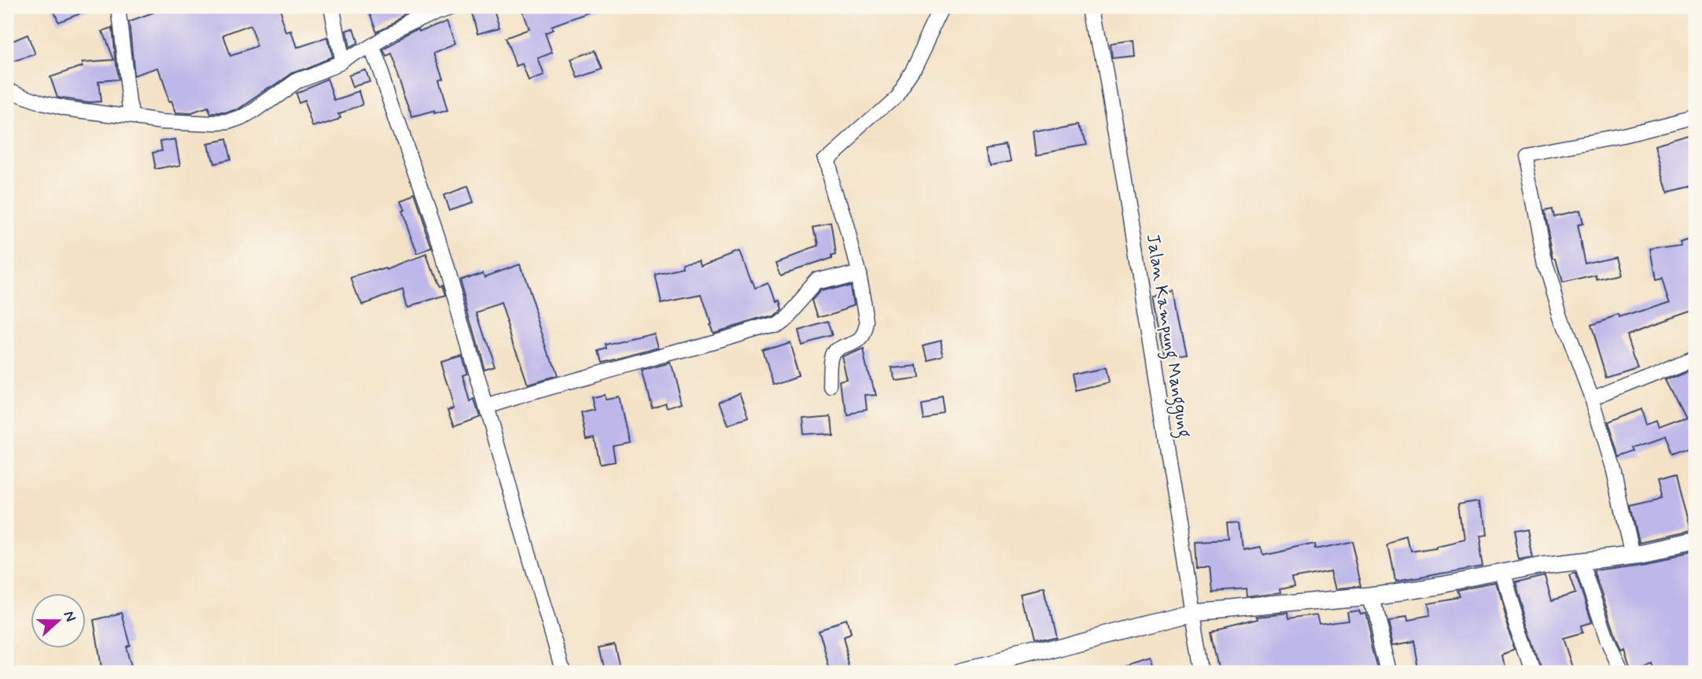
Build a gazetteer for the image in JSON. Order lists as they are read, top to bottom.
{
  "streets": {
    "street": ["Jalan Kampung Manggung"]
  },
  "north": "right"
}
